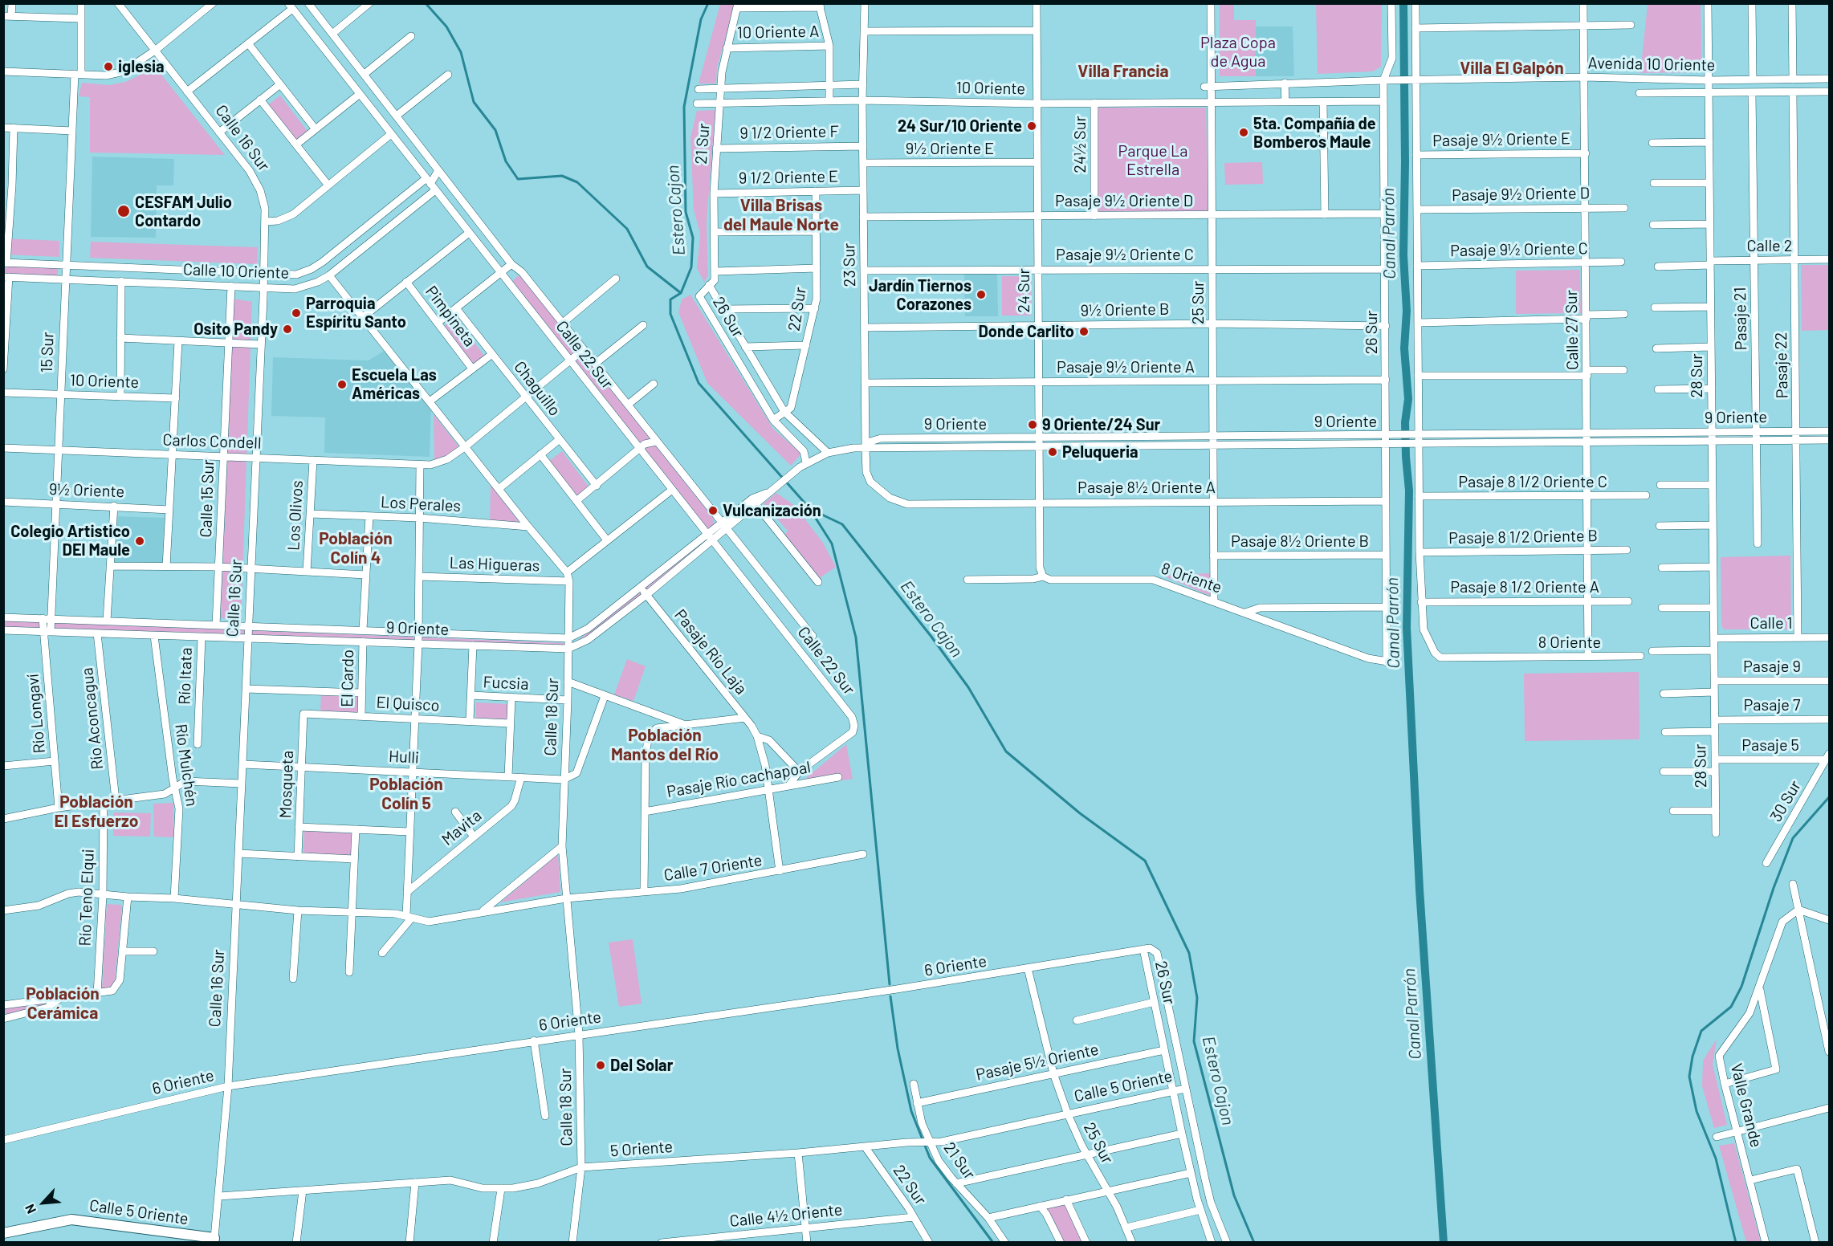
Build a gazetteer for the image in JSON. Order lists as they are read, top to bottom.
{
  "streets": {
    "main road": ["Calle 5 Oriente"],
    "street": [
      "10 Oriente A",
      "Avenida 10 Oriente",
      "10 Oriente",
      "9 1/2 Oriente F",
      "Calle 16 Sur",
      "Pasaje 9½ Oriente E",
      "21 Sur",
      "24½ Sur",
      "9½ Oriente E",
      "9 1/2 Oriente E",
      "Pasaje 9½ Oriente D",
      "Calle 2",
      "Pasaje 9½ Oriente C",
      "23 Sur",
      "Calle 10 Oriente",
      "24 Sur",
      "25 Sur",
      "22 Sur",
      "9½ Oriente B",
      "Pimpineta",
      "26 Sur",
      "Pasaje 21",
      "Calle 27 Sur",
      "15 Sur",
      "Calle 22 Sur",
      "Pasaje 22",
      "Pasaje 9½ Oriente A",
      "28 Sur",
      "Chaguillo",
      "9 Oriente",
      "Carlos Condell",
      "Pasaje 8 1/2 Oriente C",
      "Pasaje 8½ Oriente A",
      "9½ Oriente",
      "Calle 15 Sur",
      "Los Perales",
      "Los Olivos",
      "Pasaje 8 1/2 Oriente B",
      "Pasaje 8½ Oriente B",
      "Las Higueras",
      "8 Oriente",
      "Pasaje 8 1/2 Oriente A",
      "Calle 1",
      "Pasaje Río Laja",
      "Pasaje 9",
      "Río Itata",
      "El Cardo",
      "Fucsia",
      "El Quisco",
      "Pasaje 7",
      "Río Longaví",
      "Calle 18 Sur",
      "Río Aconcagua",
      "Pasaje 5",
      "Hulli",
      "Río Mulchén",
      "Pasaje Río cachapoal",
      "Mosqueta",
      "30 Sur",
      "Mavita",
      "Calle 7 Oriente",
      "Río Teno Elqui",
      "6 Oriente",
      "Pasaje 5½ Oriente",
      "Valle Grande",
      "5 Oriente",
      "Calle 4½ Oriente"
    ]
  },
  "crossings": [
    ["10 Oriente A", "21 Sur"],
    ["Avenida 10 Oriente", "Pasaje 21"],
    ["Avenida 10 Oriente", "Calle 27 Sur"],
    ["Avenida 10 Oriente", "Pasaje 22"],
    ["Avenida 10 Oriente", "28 Sur"],
    ["10 Oriente", "21 Sur"],
    ["10 Oriente", "24½ Sur"],
    ["10 Oriente", "23 Sur"],
    ["10 Oriente", "24 Sur"],
    ["10 Oriente", "25 Sur"],
    ["10 Oriente", "26 Sur"],
    ["10 Oriente", "15 Sur"],
    ["9 1/2 Oriente F", "21 Sur"],
    ["9 1/2 Oriente F", "23 Sur"],
    ["Calle 16 Sur", "Calle 10 Oriente"],
    ["Calle 16 Sur", "9 Oriente"],
    ["Calle 16 Sur", "Carlos Condell"],
    ["Calle 16 Sur", "Hulli"],
    ["Calle 16 Sur", "6 Oriente"],
    ["Calle 16 Sur", "Calle 5 Oriente"],
    ["Calle 16 Sur", "5 Oriente"],
    ["Pasaje 9½ Oriente E", "Calle 27 Sur"],
    ["21 Sur", "9 1/2 Oriente E"],
    ["21 Sur", "26 Sur"],
    ["21 Sur", "Pasaje 5½ Oriente"],
    ["21 Sur", "5 Oriente"],
    ["24½ Sur", "Pasaje 9½ Oriente D"],
    ["9½ Oriente E", "23 Sur"],
    ["9½ Oriente E", "24 Sur"],
    ["9 1/2 Oriente E", "23 Sur"],
    ["9 1/2 Oriente E", "22 Sur"],
    ["Pasaje 9½ Oriente D", "23 Sur"],
    ["Pasaje 9½ Oriente D", "24 Sur"],
    ["Pasaje 9½ Oriente D", "25 Sur"],
    ["Pasaje 9½ Oriente D", "26 Sur"],
    ["Pasaje 9½ Oriente D", "Calle 27 Sur"],
    ["Calle 2", "Pasaje 21"],
    ["Calle 2", "Pasaje 22"],
    ["Calle 2", "28 Sur"],
    ["Pasaje 9½ Oriente C", "23 Sur"],
    ["Pasaje 9½ Oriente C", "24 Sur"],
    ["Pasaje 9½ Oriente C", "25 Sur"],
    ["Pasaje 9½ Oriente C", "26 Sur"],
    ["Pasaje 9½ Oriente C", "Calle 27 Sur"],
    ["23 Sur", "9½ Oriente B"],
    ["23 Sur", "Pasaje 9½ Oriente A"],
    ["23 Sur", "9 Oriente"],
    ["23 Sur", "Pasaje 8½ Oriente A"],
    ["Calle 10 Oriente", "15 Sur"],
    ["Calle 10 Oriente", "Calle 22 Sur"],
    ["Calle 10 Oriente", "Calle 15 Sur"],
    ["Calle 10 Oriente", "Calle 18 Sur"],
    ["24 Sur", "9½ Oriente B"],
    ["24 Sur", "Pasaje 9½ Oriente A"],
    ["24 Sur", "9 Oriente"],
    ["24 Sur", "Pasaje 8½ Oriente A"],
    ["24 Sur", "8 Oriente"],
    ["25 Sur", "9½ Oriente B"],
    ["25 Sur", "Pasaje 9½ Oriente A"],
    ["25 Sur", "9 Oriente"],
    ["25 Sur", "Pasaje 8½ Oriente A"],
    ["25 Sur", "Pasaje 8½ Oriente B"],
    ["25 Sur", "8 Oriente"],
    ["25 Sur", "6 Oriente"],
    ["25 Sur", "Pasaje 5½ Oriente"],
    ["25 Sur", "Calle 5 Oriente"],
    ["25 Sur", "5 Oriente"],
    ["22 Sur", "26 Sur"],
    ["22 Sur", "5 Oriente"],
    ["22 Sur", "Calle 4½ Oriente"],
    ["9½ Oriente B", "26 Sur"],
    ["26 Sur", "Pasaje 9½ Oriente A"],
    ["26 Sur", "9 Oriente"],
    ["26 Sur", "Pasaje 8½ Oriente A"],
    ["26 Sur", "Pasaje 8½ Oriente B"],
    ["26 Sur", "8 Oriente"],
    ["26 Sur", "6 Oriente"],
    ["26 Sur", "Pasaje 5½ Oriente"],
    ["26 Sur", "Calle 5 Oriente"],
    ["Pasaje 21", "9 Oriente"],
    ["Calle 27 Sur", "9 Oriente"],
    ["Calle 27 Sur", "Pasaje 8 1/2 Oriente C"],
    ["Calle 27 Sur", "Pasaje 8 1/2 Oriente B"],
    ["Calle 27 Sur", "8 Oriente"],
    ["Calle 27 Sur", "Pasaje 8 1/2 Oriente A"],
    ["15 Sur", "9 Oriente"],
    ["15 Sur", "Carlos Condell"],
    ["15 Sur", "9½ Oriente"],
    ["15 Sur", "Río Longaví"],
    ["Calle 22 Sur", "9 Oriente"],
    ["Calle 22 Sur", "Carlos Condell"],
    ["Pasaje 22", "9 Oriente"],
    ["Pasaje 22", "Calle 1"],
    ["28 Sur", "9 Oriente"],
    ["28 Sur", "Calle 1"],
    ["28 Sur", "Pasaje 9"],
    ["28 Sur", "Pasaje 7"],
    ["28 Sur", "Pasaje 5"],
    ["Chaguillo", "Carlos Condell"],
    ["9 Oriente", "Calle 15 Sur"],
    ["9 Oriente", "Pasaje Río Laja"],
    ["9 Oriente", "Río Itata"],
    ["9 Oriente", "El Cardo"],
    ["9 Oriente", "Río Longaví"],
    ["9 Oriente", "Calle 18 Sur"],
    ["9 Oriente", "Río Aconcagua"],
    ["9 Oriente", "Río Mulchén"],
    ["Carlos Condell", "Calle 15 Sur"],
    ["Carlos Condell", "Los Olivos"],
    ["Carlos Condell", "Calle 18 Sur"],
    ["Los Perales", "Los Olivos"],
    ["Los Perales", "Calle 18 Sur"],
    ["Las Higueras", "Calle 18 Sur"],
    ["8 Oriente", "Pasaje 8 1/2 Oriente A"],
    ["El Cardo", "El Quisco"],
    ["Fucsia", "Calle 18 Sur"],
    ["El Quisco", "Mosqueta"],
    ["Calle 18 Sur", "Hulli"],
    ["Calle 18 Sur", "Calle 7 Oriente"],
    ["Calle 18 Sur", "6 Oriente"],
    ["Calle 18 Sur", "5 Oriente"],
    ["Pasaje 5", "30 Sur"],
    ["Hulli", "Mosqueta"],
    ["Hulli", "Mavita"],
    ["Calle 5 Oriente", "5 Oriente"]
  ],
  "districts": [
    "Villa El Galpón",
    "Villa Francia",
    "Villa Brisas del Maule Norte",
    "Población Colín 4",
    "Población Mantos del Río",
    "Población Colín 5",
    "Población El Esfuerzo",
    "Población Cerámica"
  ],
  "water": ["Estero Cajon", "Canal Parrón"],
  "parks": ["Plaza Copa de Agua", "Parque La Estrella"],
  "places": [
    "iglesia",
    "24 Sur/10 Oriente",
    "5ta. Compañía de Bomberos Maule",
    "CESFAM Julio Contardo",
    "Jardín Tiernos Corazones",
    "Parroquia Espíritu Santo",
    "Osito Pandy",
    "Donde Carlito",
    "Escuela Las Américas",
    "9 Oriente/24 Sur",
    "Peluqueria",
    "Vulcanización",
    "Colegio Artistico DEl Maule",
    "Del Solar"
  ],
  "north": "bottom left"
}
